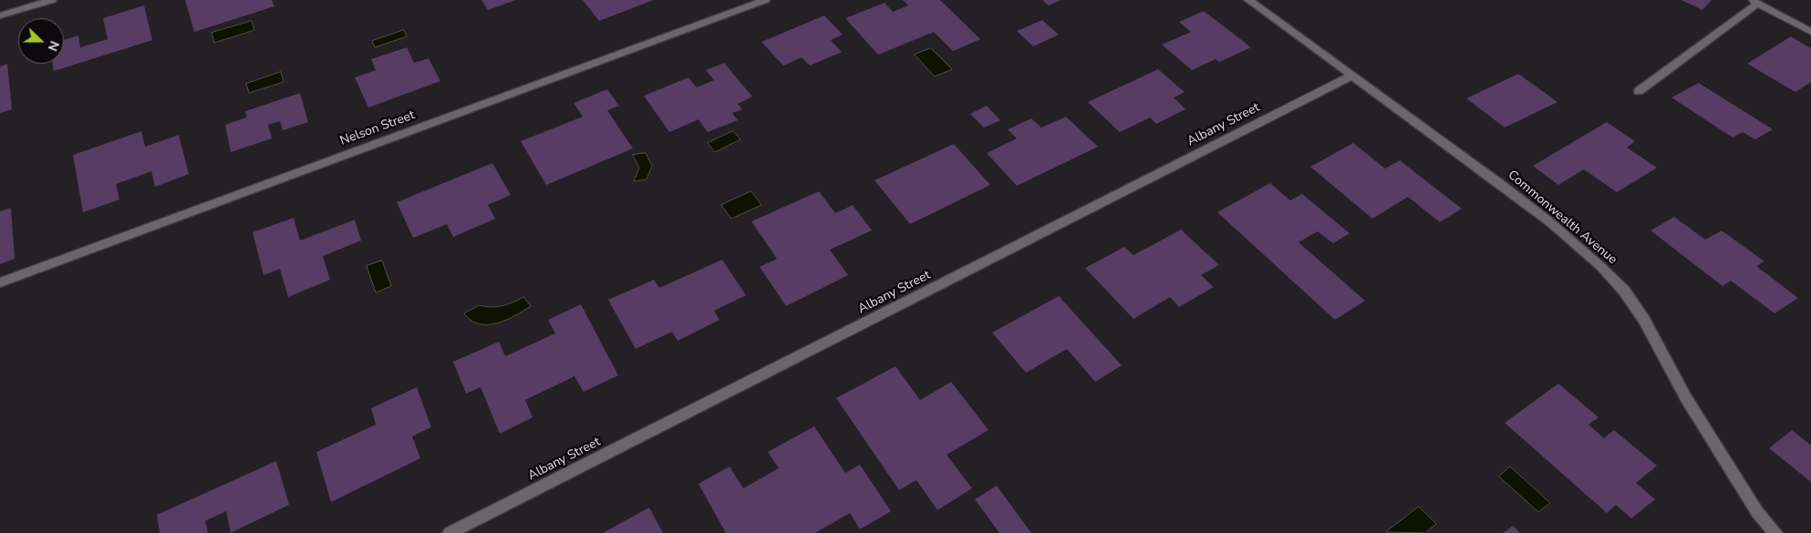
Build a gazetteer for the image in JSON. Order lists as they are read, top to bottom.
{
  "streets": {
    "street": ["Albany Street", "Nelson Street", "Commonwealth Avenue"]
  },
  "crossings": [
    ["Albany Street", "Commonwealth Avenue"]
  ],
  "north": "right"
}
